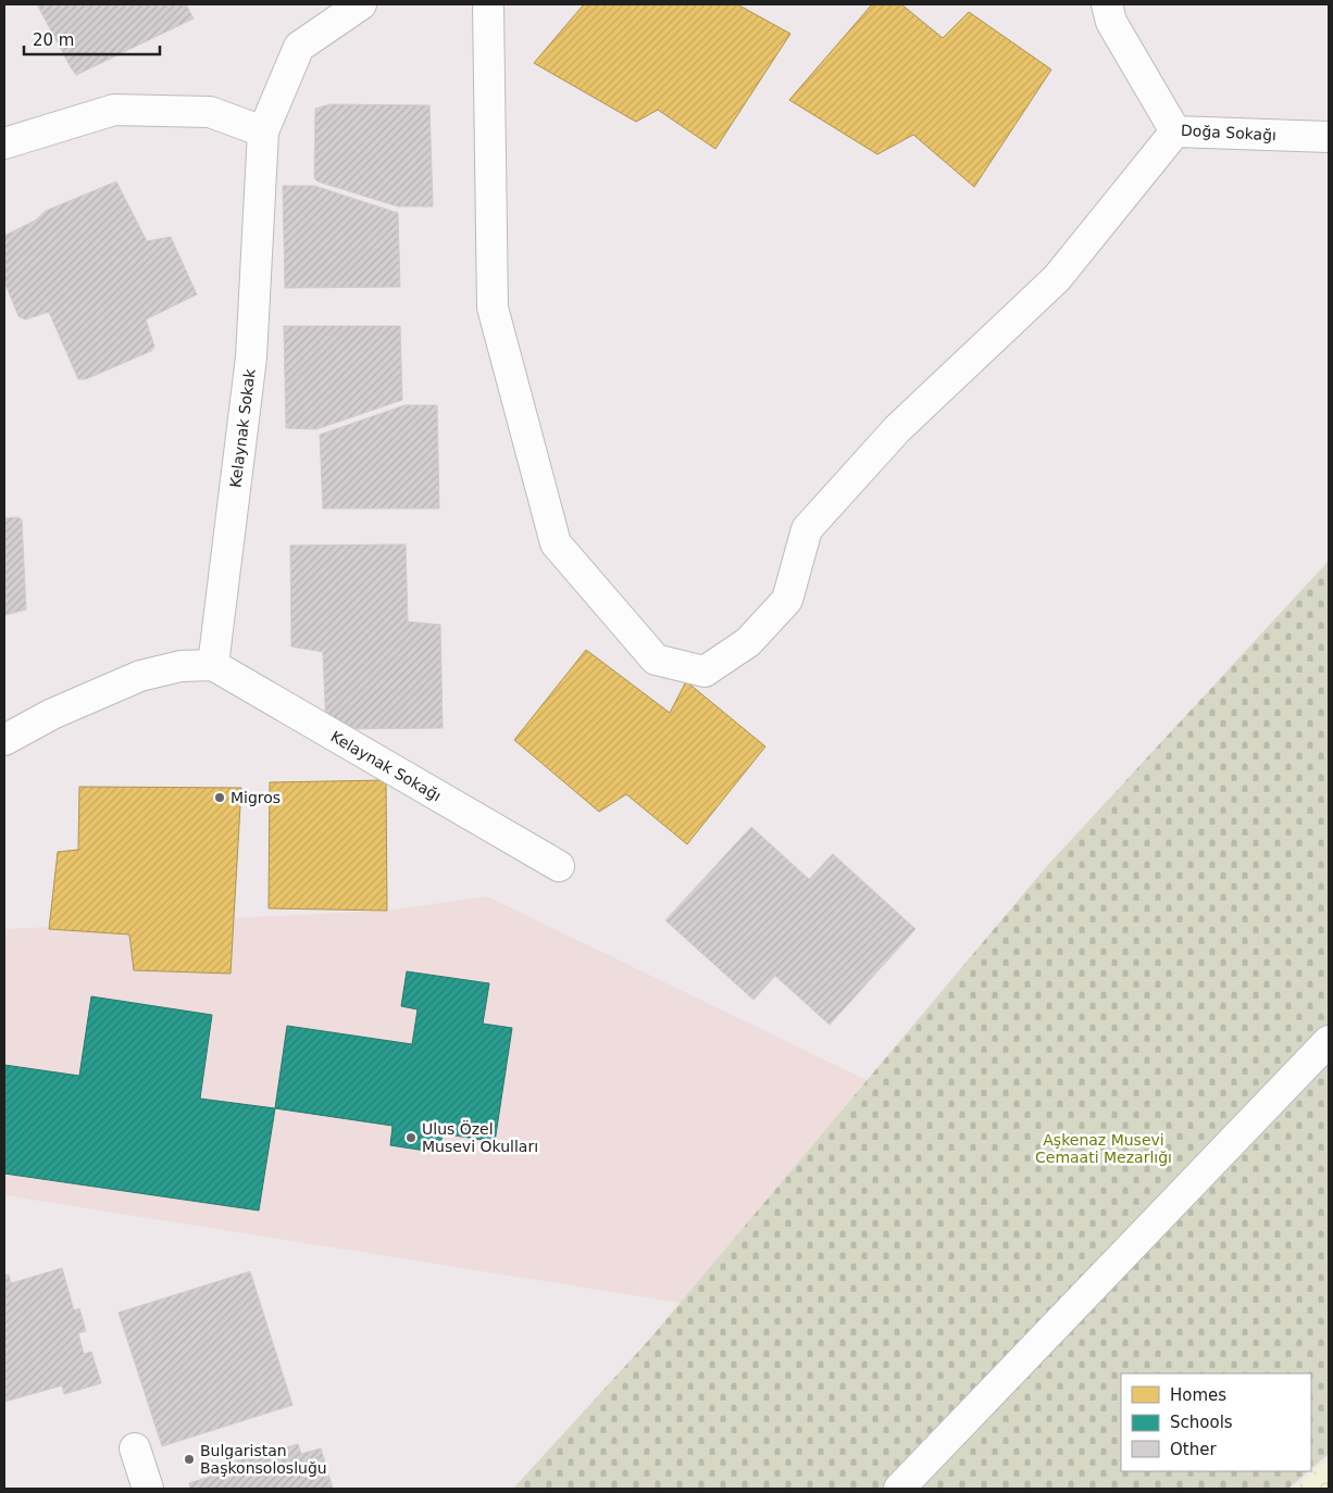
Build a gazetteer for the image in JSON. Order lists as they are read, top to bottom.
{
  "streets": {
    "street": ["Doğa Sokağı", "Kelaynak Sokak", "Kelaynak Sokağı"]
  },
  "crossings": [
    ["Kelaynak Sokak", "Kelaynak Sokağı"]
  ],
  "parks": ["Aşkenaz Musevi Cemaati Mezarlığı"],
  "places": ["Migros", "Ulus Özel Musevi Okulları", "Bulgaristan Başkonsolosluğu"],
  "legend": ["Homes", "Schools", "Other"],
  "scale_bar": "20 m"
}
